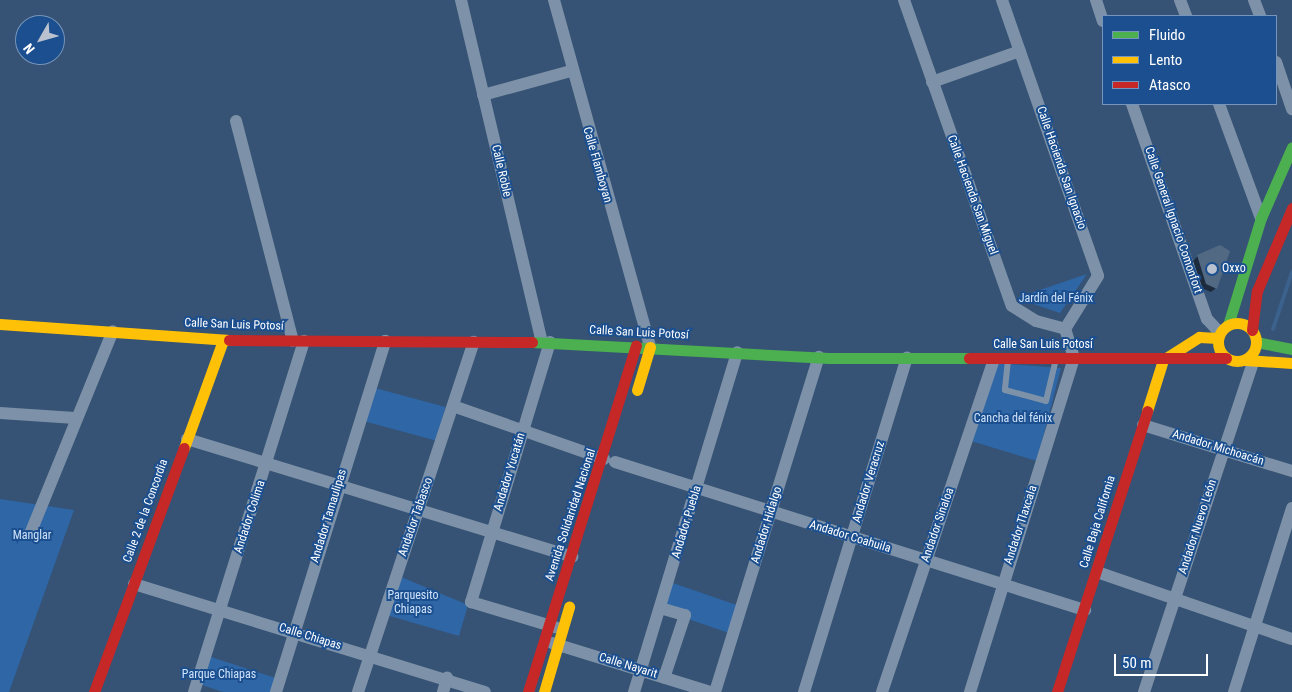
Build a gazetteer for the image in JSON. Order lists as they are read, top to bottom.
{
  "streets": {
    "main road": [
      "Calle San Luis Potosí",
      "Calle 2 de la Concordia",
      "Avenida Solidaridad Nacional",
      "Calle Baja California"
    ],
    "street": [
      "Calle Flamboyan",
      "Calle Hacienda San Ignacio",
      "Calle Roble",
      "Calle Hacienda San Miguel",
      "Calle General Ignacio Comonfort",
      "Andador Michoacán",
      "Andador Yucatán",
      "Andador Veracruz",
      "Andador Tamaulipas",
      "Andador Colima",
      "Andador Tabasco",
      "Andador Puebla",
      "Andador Hidalgo",
      "Andador Sinaloa",
      "Andador Tlaxcala",
      "Andador Nuevo León",
      "Andador Coahuila",
      "Calle Chiapas",
      "Calle Nayarit"
    ]
  },
  "crossings": [
    ["Calle Flamboyan", "Calle San Luis Potosí"],
    ["Calle Hacienda San Ignacio", "Calle Hacienda San Miguel"],
    ["Calle Roble", "Calle San Luis Potosí"],
    ["Calle Roble", "Andador Yucatán"],
    ["Calle San Luis Potosí", "Andador Yucatán"],
    ["Calle San Luis Potosí", "Andador Veracruz"],
    ["Calle San Luis Potosí", "Calle 2 de la Concordia"],
    ["Calle San Luis Potosí", "Avenida Solidaridad Nacional"],
    ["Calle San Luis Potosí", "Andador Tamaulipas"],
    ["Calle San Luis Potosí", "Andador Colima"],
    ["Calle San Luis Potosí", "Andador Tabasco"],
    ["Calle San Luis Potosí", "Andador Puebla"],
    ["Calle San Luis Potosí", "Calle Baja California"],
    ["Calle San Luis Potosí", "Andador Hidalgo"],
    ["Calle San Luis Potosí", "Andador Sinaloa"],
    ["Calle San Luis Potosí", "Andador Tlaxcala"],
    ["Calle San Luis Potosí", "Andador Nuevo León"],
    ["Andador Michoacán", "Calle Baja California"],
    ["Andador Michoacán", "Andador Nuevo León"],
    ["Andador Yucatán", "Avenida Solidaridad Nacional"],
    ["Andador Yucatán", "Andador Coahuila"],
    ["Andador Veracruz", "Andador Coahuila"],
    ["Calle 2 de la Concordia", "Calle Chiapas"],
    ["Avenida Solidaridad Nacional", "Andador Coahuila"],
    ["Avenida Solidaridad Nacional", "Calle Nayarit"],
    ["Andador Tamaulipas", "Calle Chiapas"],
    ["Andador Colima", "Calle Chiapas"],
    ["Andador Tabasco", "Andador Coahuila"],
    ["Andador Tabasco", "Calle Chiapas"],
    ["Andador Puebla", "Andador Coahuila"],
    ["Andador Puebla", "Calle Nayarit"],
    ["Calle Baja California", "Andador Coahuila"],
    ["Andador Hidalgo", "Andador Coahuila"],
    ["Andador Sinaloa", "Andador Coahuila"],
    ["Andador Tlaxcala", "Andador Coahuila"]
  ],
  "parks": [
    "Jardín del Fénix",
    "Cancha del fénix",
    "Manglar",
    "Parquesito Chiapas",
    "Parque Chiapas"
  ],
  "places": ["Oxxo"],
  "legend": ["Fluido", "Lento", "Atasco"],
  "scale_bar": "50 m",
  "north": "bottom left"
}
